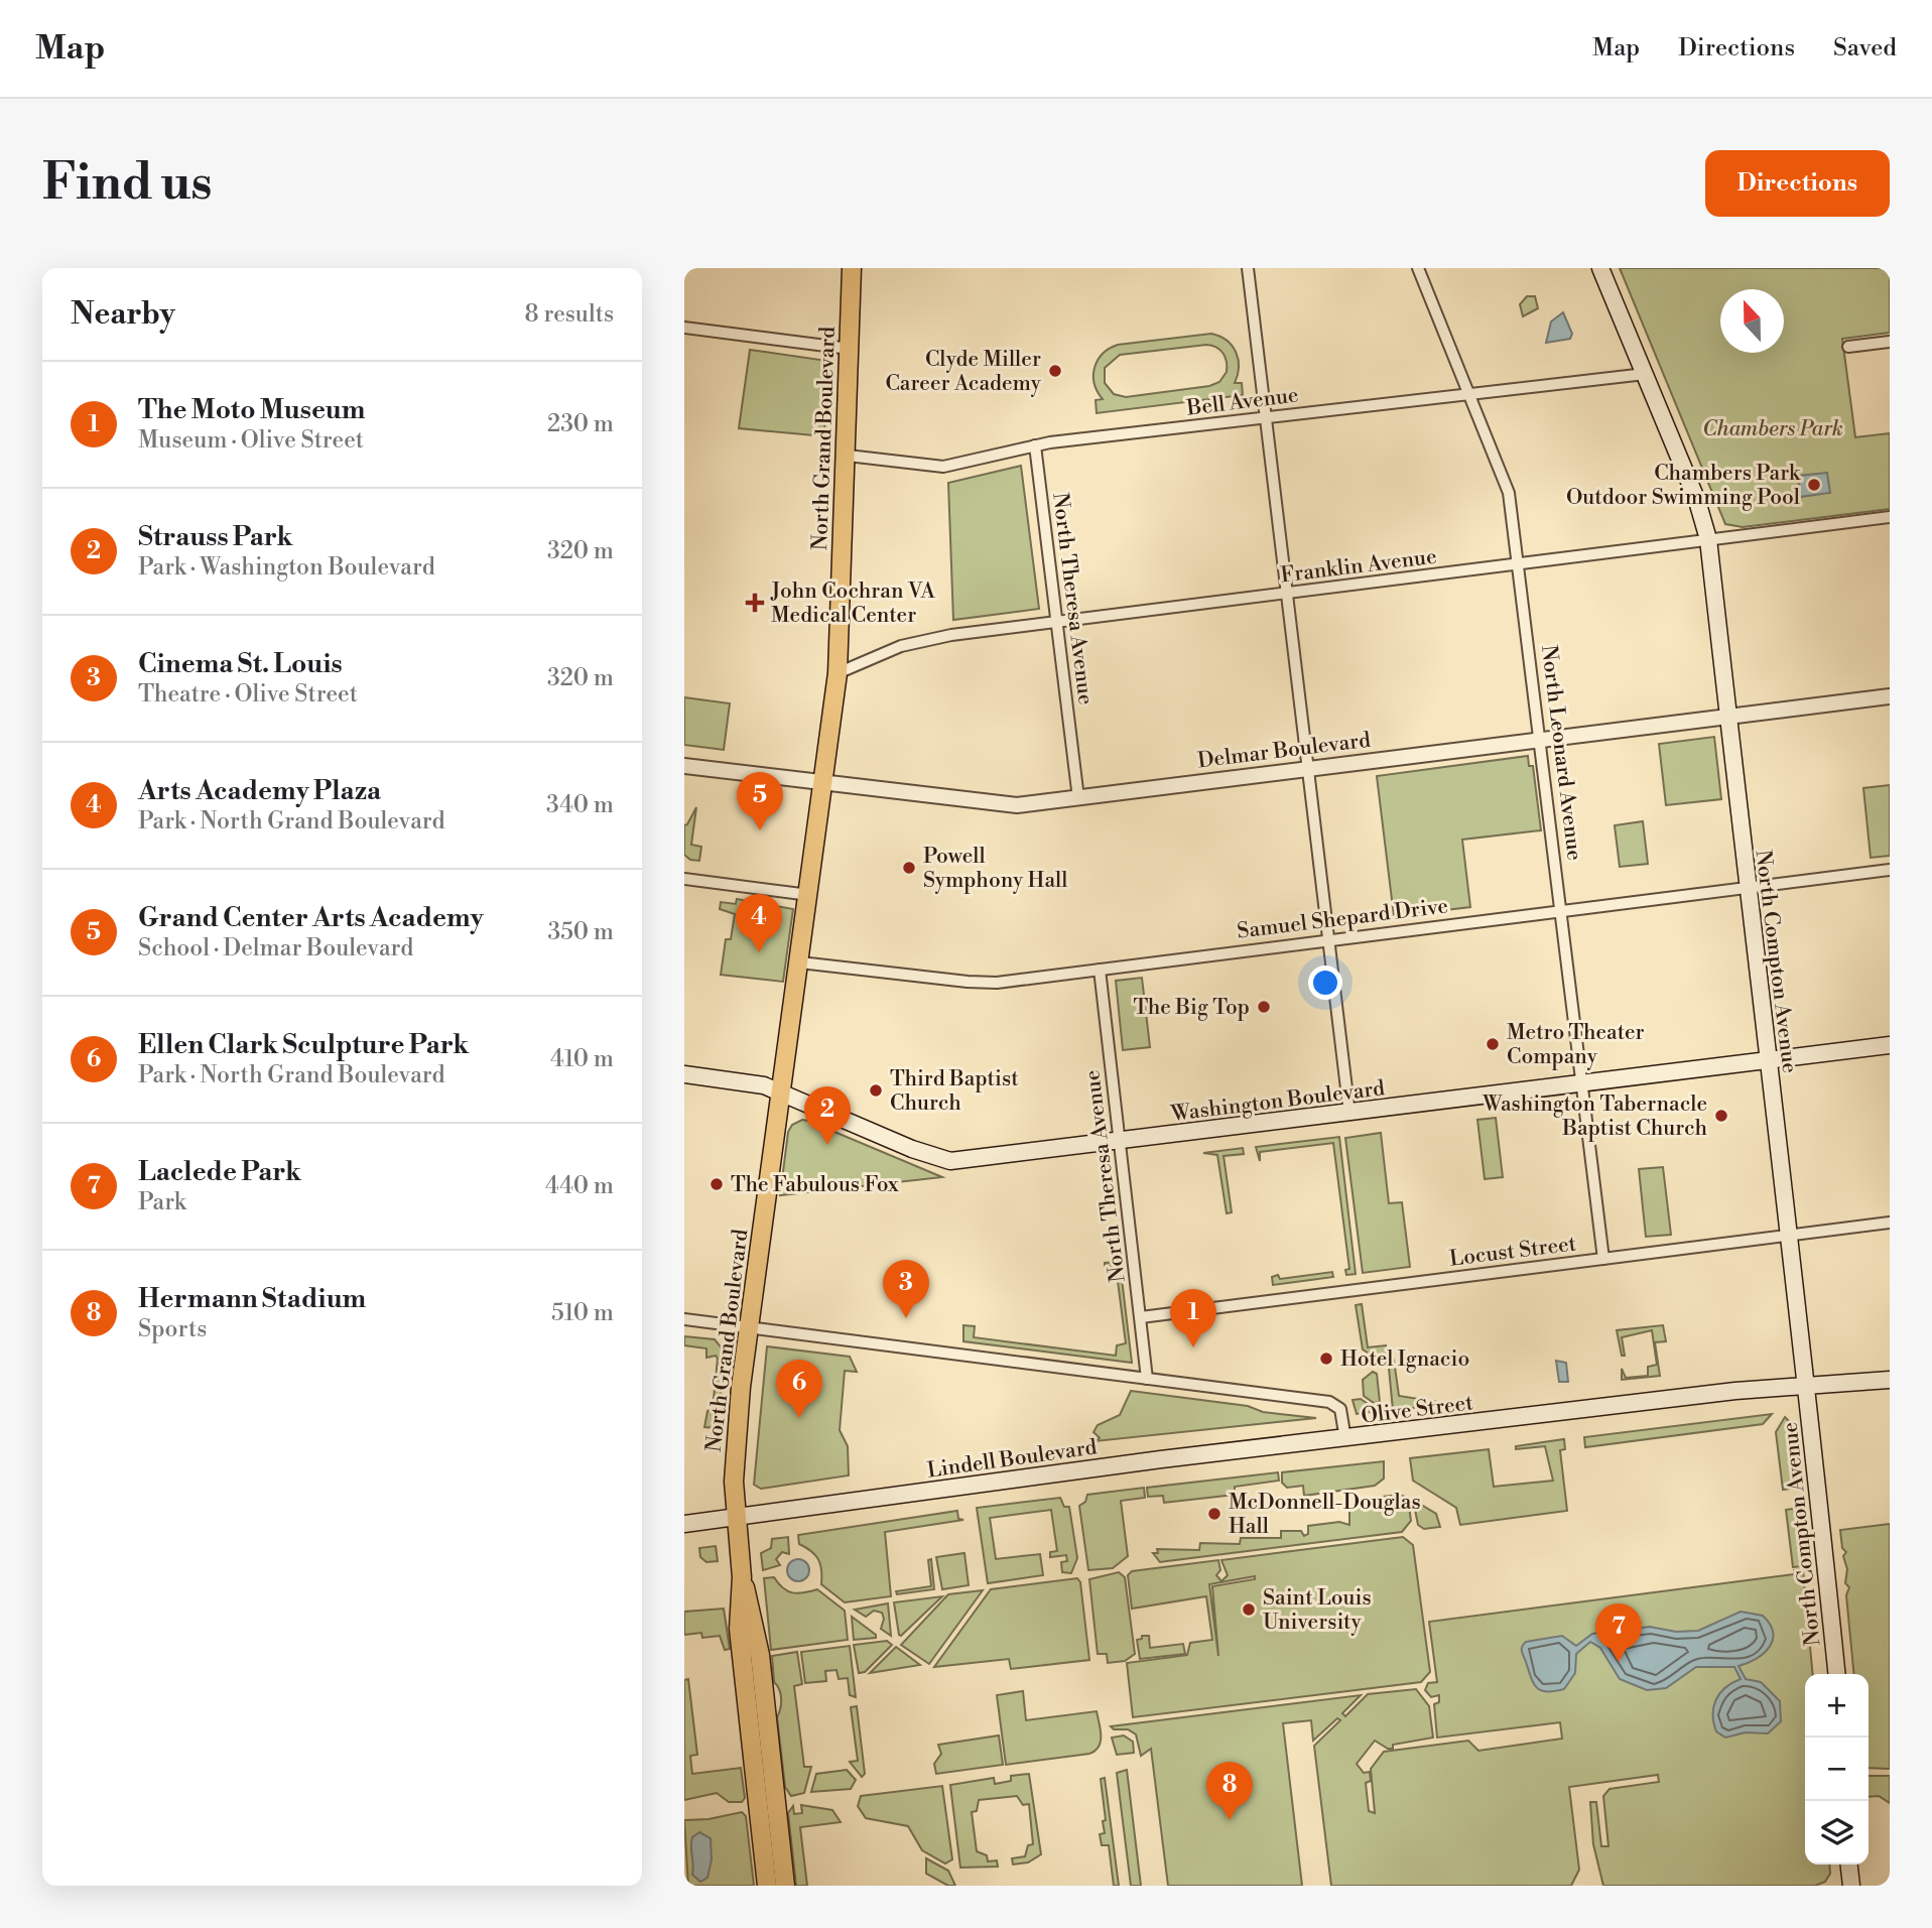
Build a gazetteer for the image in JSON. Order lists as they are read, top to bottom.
{
  "streets": {
    "main road": [
      "North Grand Boulevard",
      "North Compton Avenue",
      "Washington Boulevard",
      "Olive Street",
      "Lindell Boulevard"
    ],
    "street": [
      "Bell Avenue",
      "Franklin Avenue",
      "North Theresa Avenue",
      "Delmar Boulevard",
      "North Leonard Avenue",
      "Samuel Shepard Drive",
      "Locust Street"
    ]
  },
  "crossings": [
    ["Bell Avenue", "North Grand Boulevard"],
    ["Bell Avenue", "North Theresa Avenue"],
    ["Bell Avenue", "North Leonard Avenue"],
    ["Bell Avenue", "North Compton Avenue"],
    ["North Grand Boulevard", "Franklin Avenue"],
    ["North Grand Boulevard", "Delmar Boulevard"],
    ["North Grand Boulevard", "Samuel Shepard Drive"],
    ["North Grand Boulevard", "Washington Boulevard"],
    ["North Grand Boulevard", "Olive Street"],
    ["North Grand Boulevard", "Lindell Boulevard"],
    ["Franklin Avenue", "North Theresa Avenue"],
    ["Franklin Avenue", "North Leonard Avenue"],
    ["Franklin Avenue", "North Compton Avenue"],
    ["North Theresa Avenue", "Delmar Boulevard"],
    ["North Theresa Avenue", "Samuel Shepard Drive"],
    ["North Theresa Avenue", "Washington Boulevard"],
    ["North Theresa Avenue", "Locust Street"],
    ["North Theresa Avenue", "Olive Street"],
    ["Delmar Boulevard", "North Leonard Avenue"],
    ["Delmar Boulevard", "North Compton Avenue"],
    ["North Leonard Avenue", "Samuel Shepard Drive"],
    ["North Leonard Avenue", "Washington Boulevard"],
    ["North Leonard Avenue", "Locust Street"],
    ["Samuel Shepard Drive", "North Compton Avenue"],
    ["North Compton Avenue", "Washington Boulevard"],
    ["North Compton Avenue", "Locust Street"],
    ["North Compton Avenue", "Olive Street"],
    ["Olive Street", "Lindell Boulevard"]
  ],
  "parks": ["Chambers Park"],
  "places": {
    "other": [
      "Clyde Miller Career Academy",
      "Chambers Park Outdoor Swimming Pool",
      "Powell Symphony Hall",
      "The Big Top",
      "Metro Theater Company",
      "Third Baptist Church",
      "Washington Tabernacle Baptist Church",
      "The Fabulous Fox",
      "Hotel Ignacio",
      "McDonnell-Douglas Hall",
      "Saint Louis University"
    ],
    "health": ["John Cochran VA Medical Center"]
  },
  "north": "top",
  "page": {
    "header": "Map",
    "nav": ["Map", "Directions", "Saved"],
    "buttons": "Directions",
    "title": "Find us",
    "heading": ["Nearby", "8 results"],
    "list": [
      {
        "mark": "1",
        "name": "The Moto Museum",
        "note": "Museum · Olive Street",
        "value": "230 m"
      },
      {
        "mark": "2",
        "name": "Strauss Park",
        "note": "Park · Washington Boulevard",
        "value": "320 m"
      },
      {
        "mark": "3",
        "name": "Cinema St. Louis",
        "note": "Theatre · Olive Street",
        "value": "320 m"
      },
      {
        "mark": "4",
        "name": "Arts Academy Plaza",
        "note": "Park · North Grand Boulevard",
        "value": "340 m"
      },
      {
        "mark": "5",
        "name": "Grand Center Arts Academy",
        "note": "School · Delmar Boulevard",
        "value": "350 m"
      },
      {
        "mark": "6",
        "name": "Ellen Clark Sculpture Park",
        "note": "Park · North Grand Boulevard",
        "value": "410 m"
      },
      {
        "mark": "7",
        "name": "Laclede Park",
        "note": "Park",
        "value": "440 m"
      },
      {
        "mark": "8",
        "name": "Hermann Stadium",
        "note": "Sports",
        "value": "510 m"
      }
    ],
    "pins": [
      "5",
      "4",
      "2",
      "3",
      "1",
      "6",
      "7",
      "8"
    ],
    "map_buttons": ["+", "−"]
  }
}
